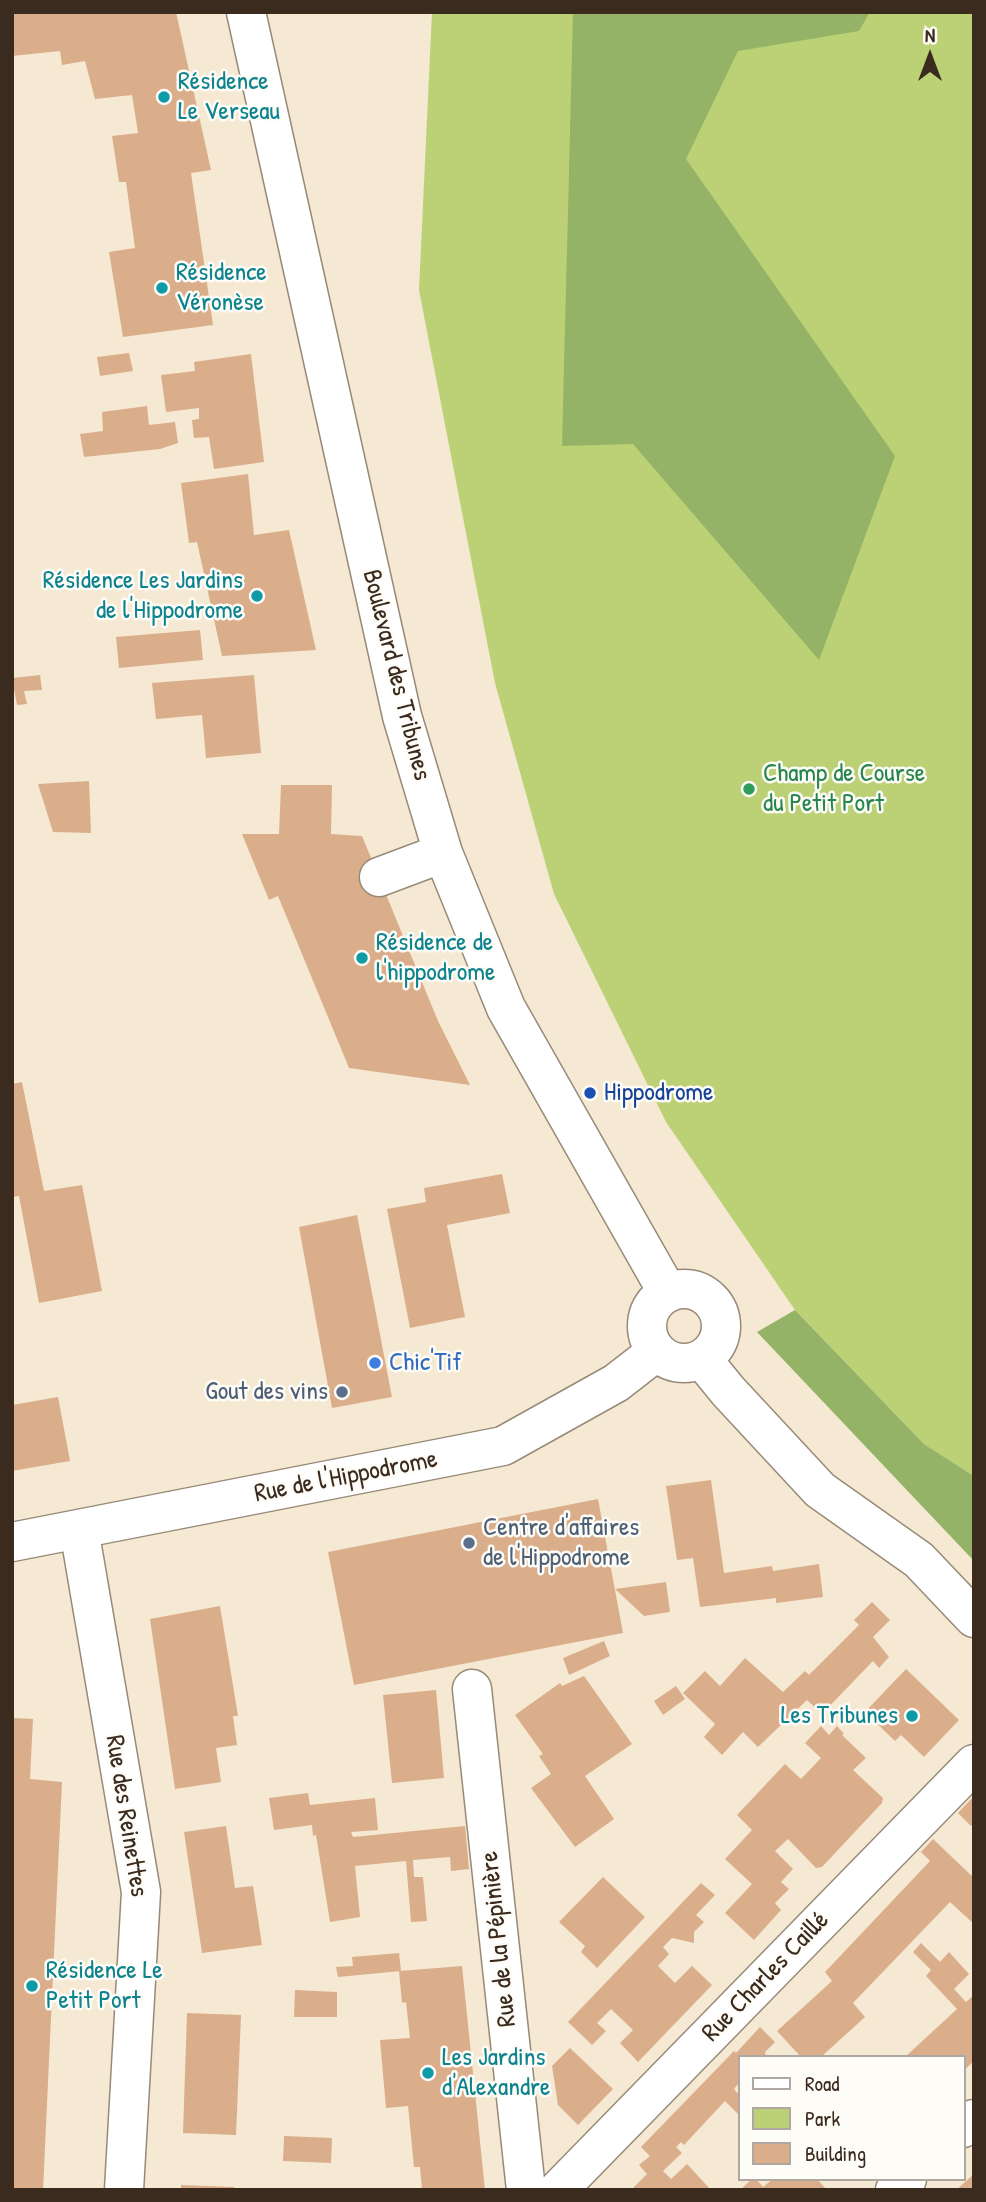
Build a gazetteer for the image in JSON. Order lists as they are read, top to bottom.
{
  "streets": {
    "street": [
      "Boulevard des Tribunes",
      "Rue de l'Hippodrome",
      "Rue des Reinettes",
      "Rue de la Pépinière",
      "Rue Charles Caillé"
    ]
  },
  "crossings": [
    ["Boulevard des Tribunes", "Rue de l'Hippodrome"],
    ["Rue de l'Hippodrome", "Rue des Reinettes"]
  ],
  "places": [
    "Résidence Le Verseau",
    "Résidence Véronèse",
    "Résidence Les Jardins de l'Hippodrome",
    "Champ de Course du Petit Port",
    "Résidence de l'hippodrome",
    "Hippodrome",
    "Chic'Tif",
    "Gout des vins",
    "Centre d'affaires de l'Hippodrome",
    "Les Tribunes",
    "Résidence Le Petit Port",
    "Les Jardins d'Alexandre"
  ],
  "legend": ["Road", "Park", "Building"],
  "north": "top"
}
